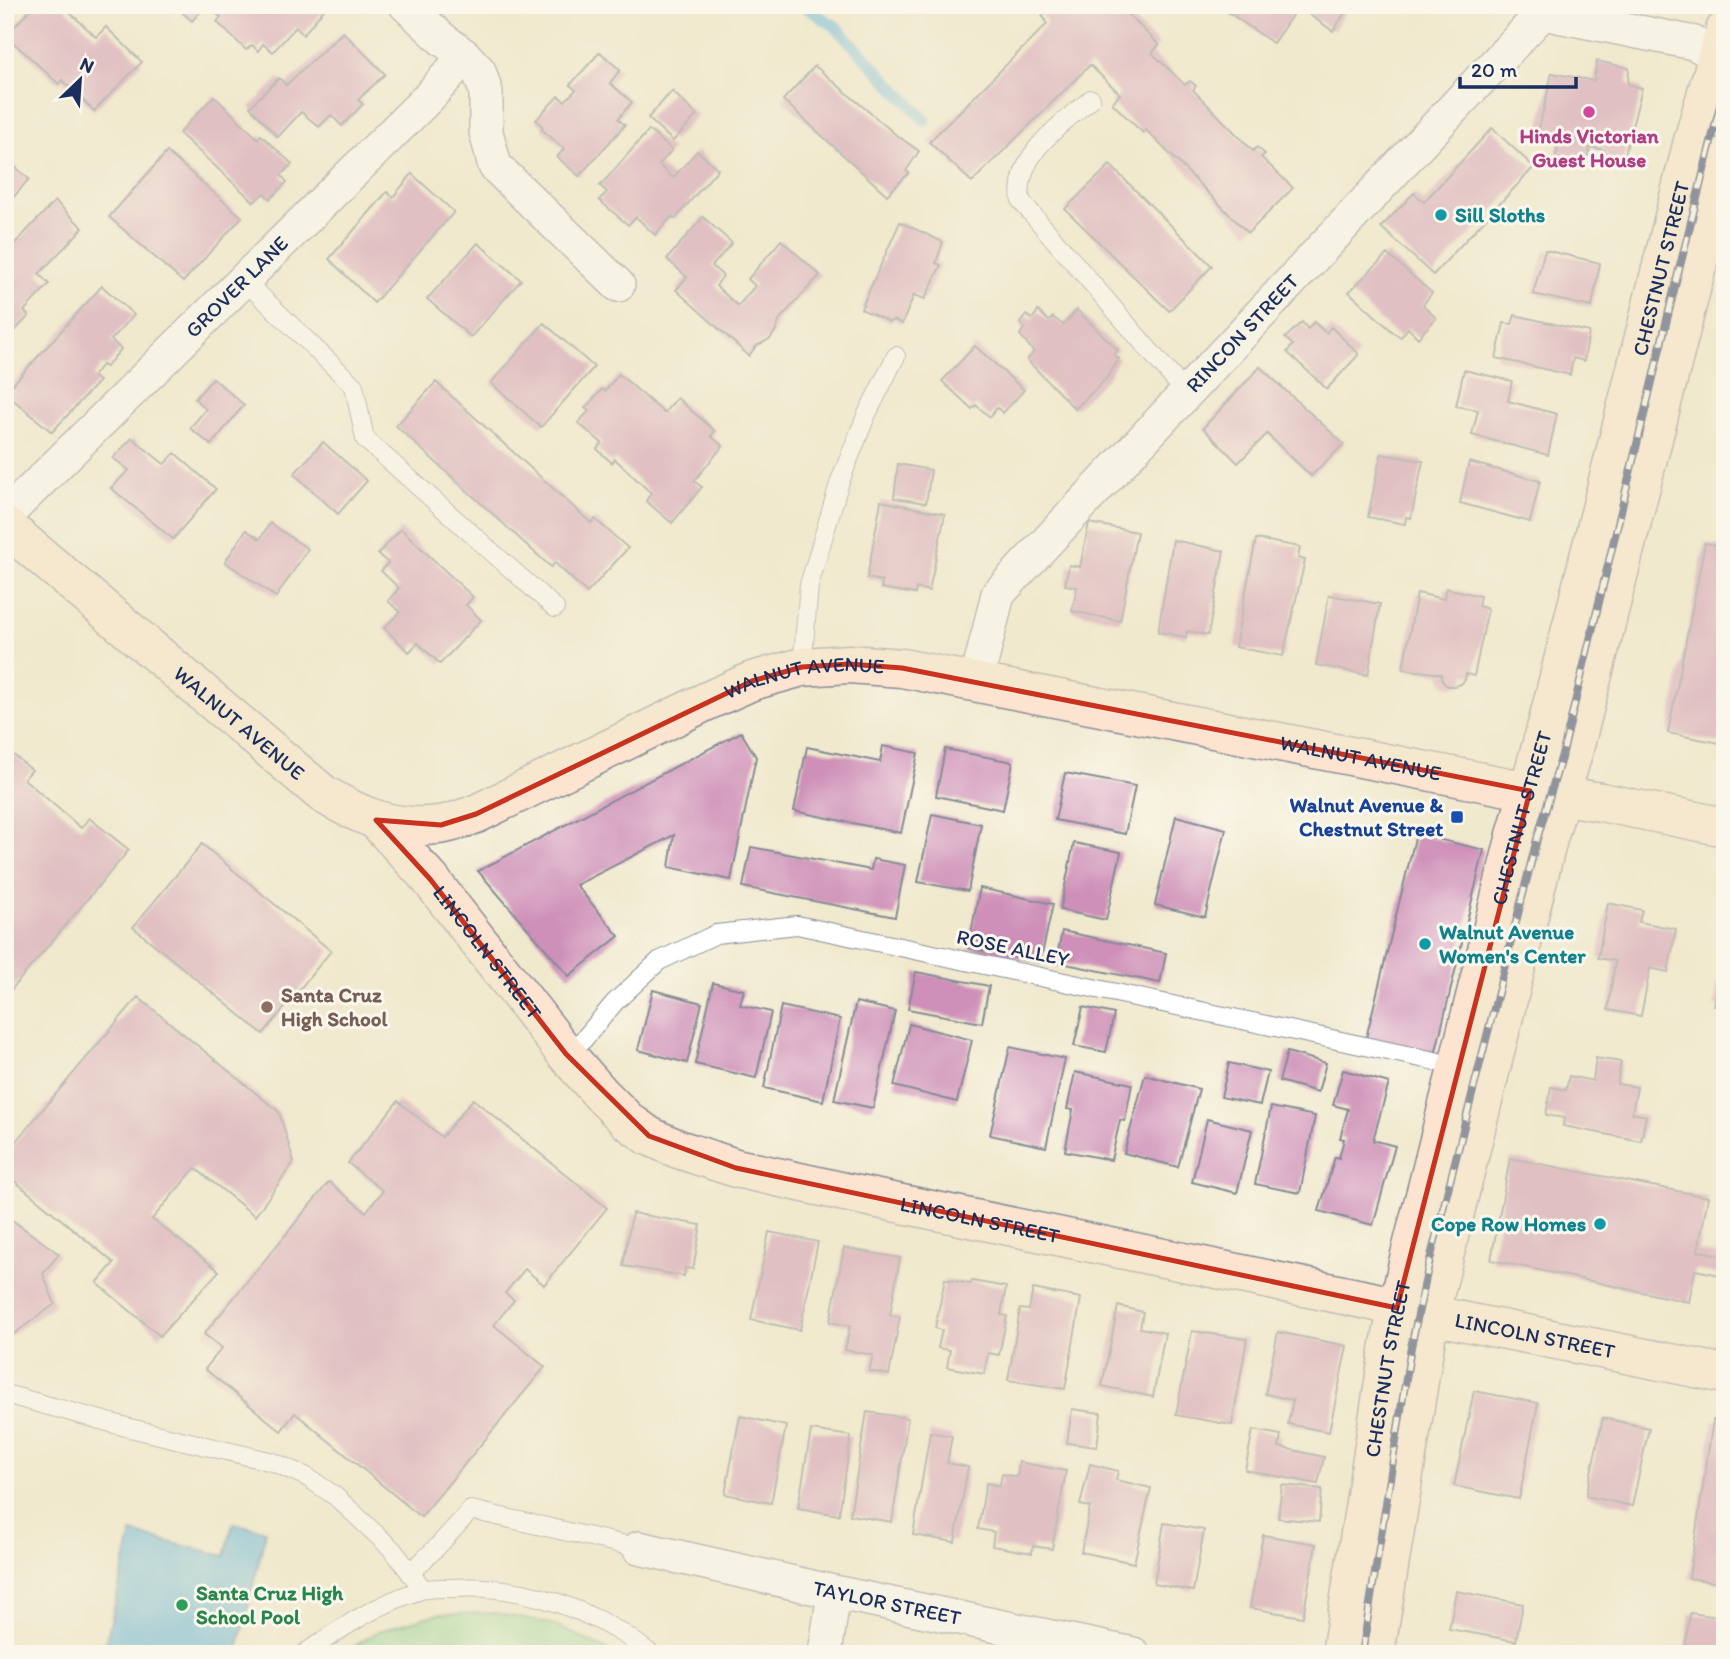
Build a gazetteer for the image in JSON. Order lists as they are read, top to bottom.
{
  "streets": {
    "main road": ["CHESTNUT STREET", "WALNUT AVENUE", "LINCOLN STREET"],
    "street": ["GROVER LANE", "RINCON STREET", "TAYLOR STREET"],
    "lane": ["ROSE ALLEY"]
  },
  "crossings": [
    ["CHESTNUT STREET", "WALNUT AVENUE"],
    ["CHESTNUT STREET", "ROSE ALLEY"],
    ["CHESTNUT STREET", "LINCOLN STREET"],
    ["RINCON STREET", "WALNUT AVENUE"],
    ["WALNUT AVENUE", "LINCOLN STREET"],
    ["ROSE ALLEY", "LINCOLN STREET"]
  ],
  "places": {
    "other": [
      "Hinds Victorian Guest House",
      "Sill Sloths",
      "Walnut Avenue Women's Center",
      "Santa Cruz High School",
      "Cope Row Homes",
      "Santa Cruz High School Pool"
    ],
    "transit": ["Walnut Avenue & Chestnut Street"]
  },
  "scale_bar": "20 m",
  "north": "top right"
}
